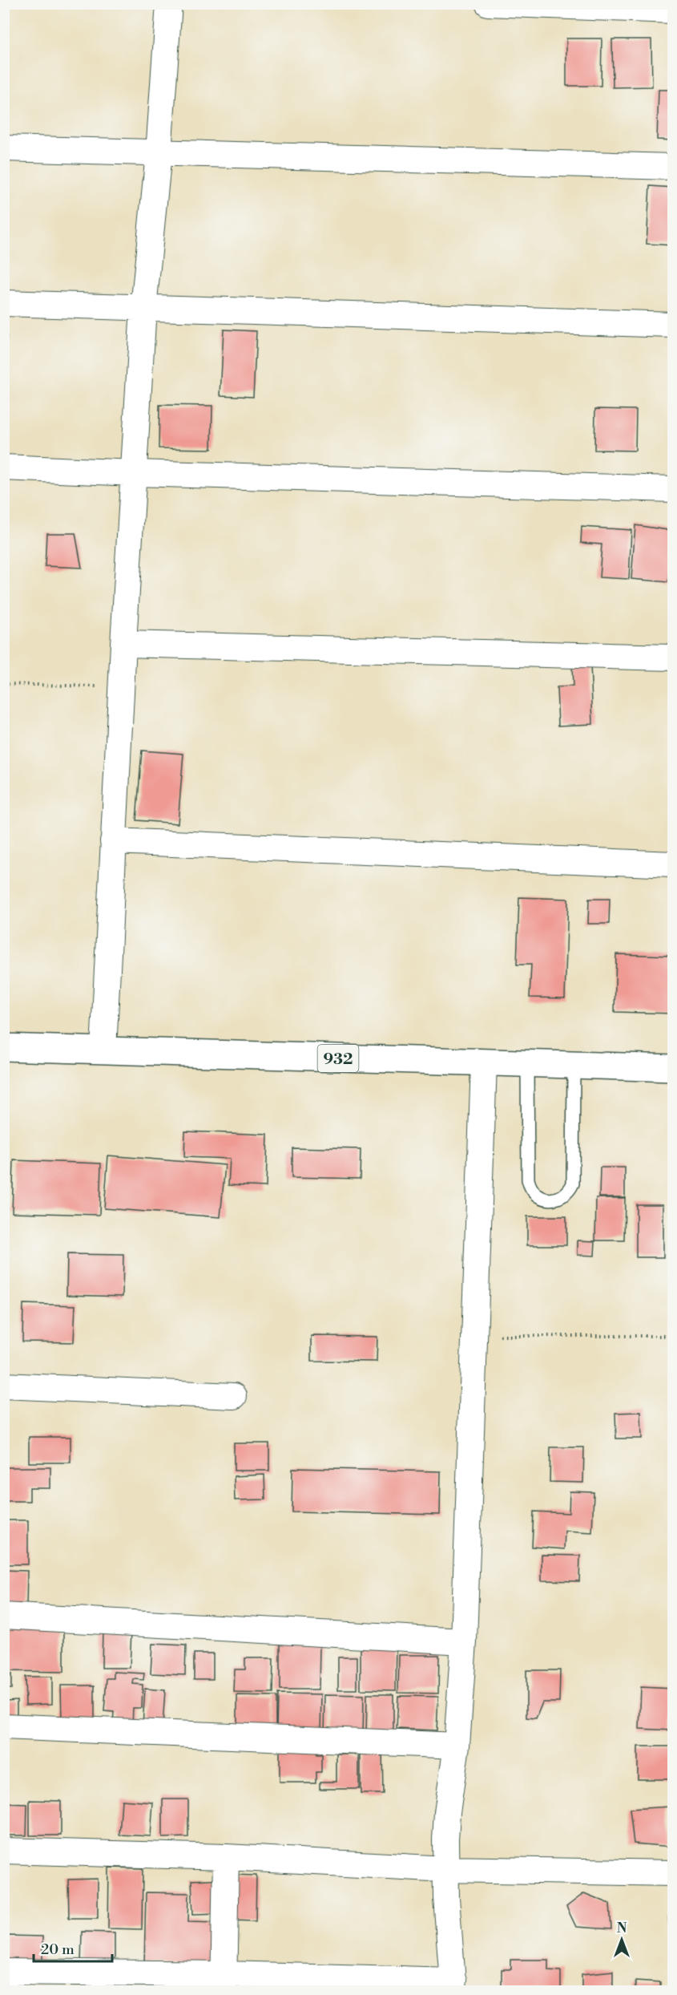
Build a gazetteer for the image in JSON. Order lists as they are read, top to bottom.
{
  "streets": {
    "main road": ["932"]
  },
  "scale_bar": "20 m",
  "north": "top"
}
